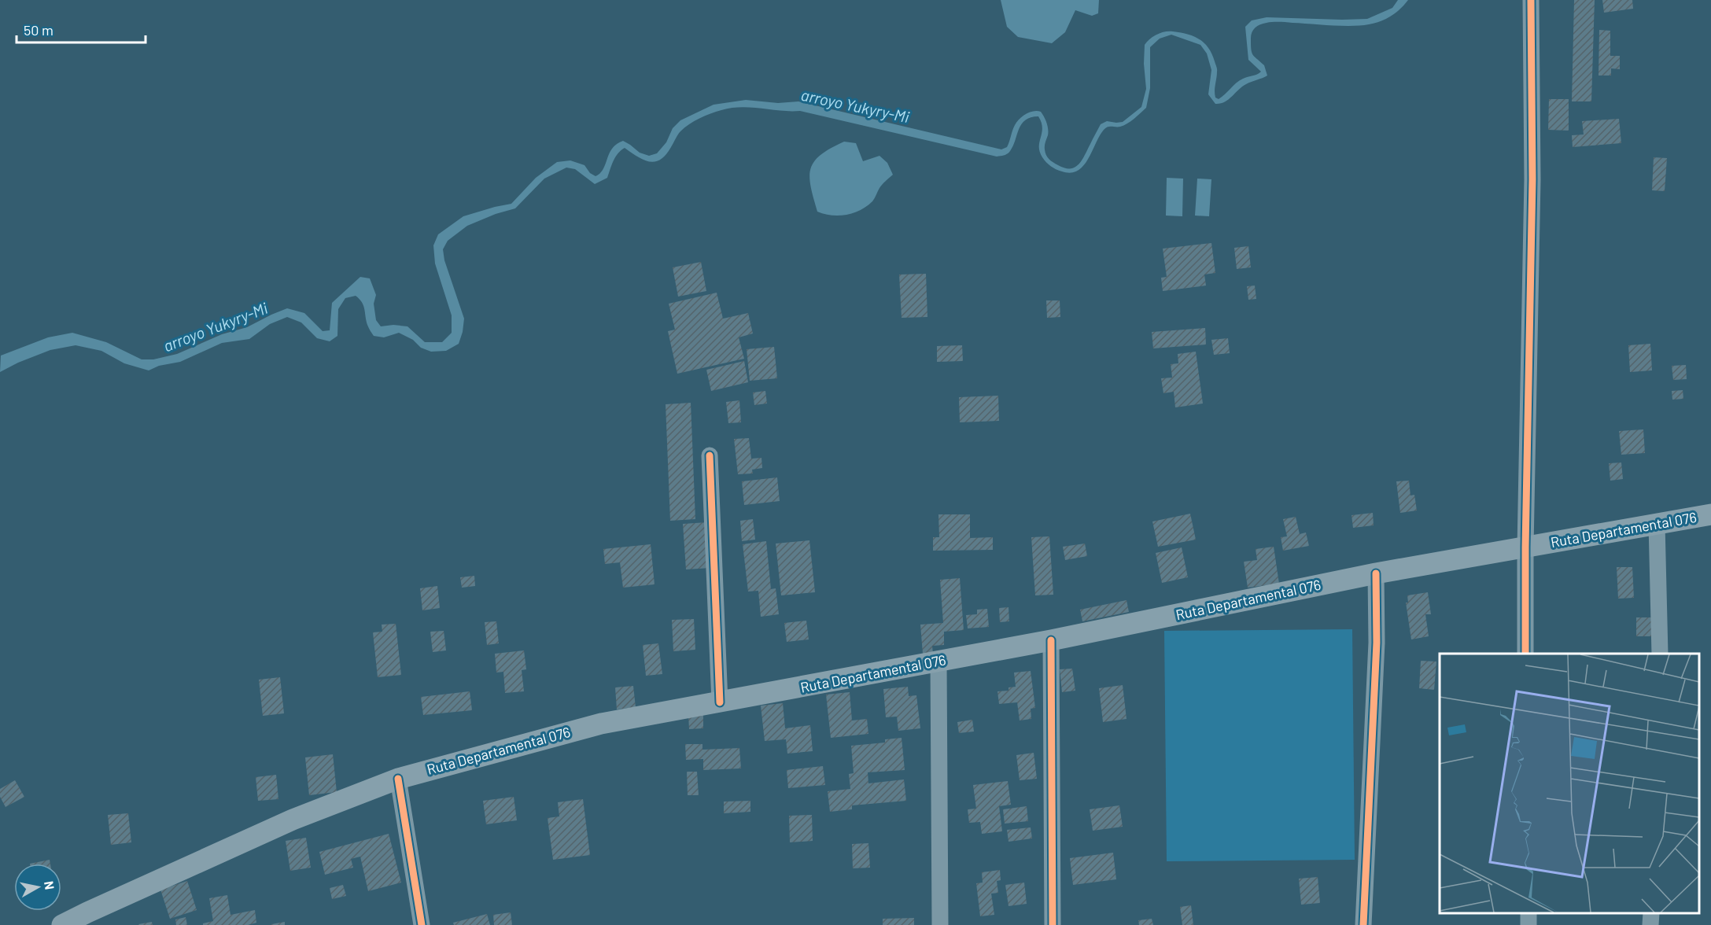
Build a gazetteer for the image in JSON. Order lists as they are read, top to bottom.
{
  "streets": {
    "main road": ["Ruta Departamental 076"]
  },
  "water": ["arroyo Yukyry-Mi"],
  "scale_bar": "50 m",
  "north": "right"
}
